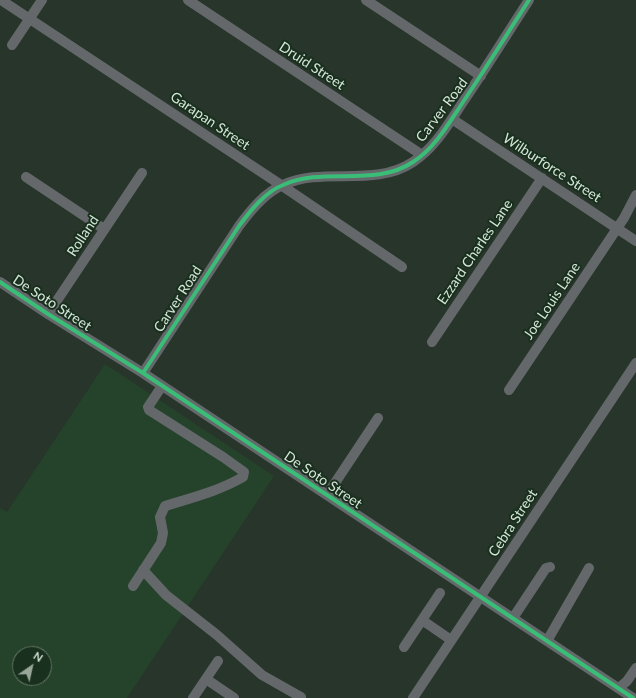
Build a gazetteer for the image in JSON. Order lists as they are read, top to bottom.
{
  "streets": {
    "street": [
      "Druid Street",
      "Carver Road",
      "Garapan Street",
      "Wilburforce Street",
      "Rolland",
      "Ezzard Charles Lane",
      "Joe Louis Lane",
      "De Soto Street",
      "Cebra Street"
    ]
  },
  "crossings": [
    ["Druid Street", "Carver Road"],
    ["Carver Road", "Garapan Street"],
    ["Carver Road", "Wilburforce Street"],
    ["Carver Road", "De Soto Street"],
    ["Wilburforce Street", "Ezzard Charles Lane"],
    ["Wilburforce Street", "Joe Louis Lane"],
    ["Rolland", "De Soto Street"],
    ["De Soto Street", "Cebra Street"]
  ],
  "north": "top right"
}
